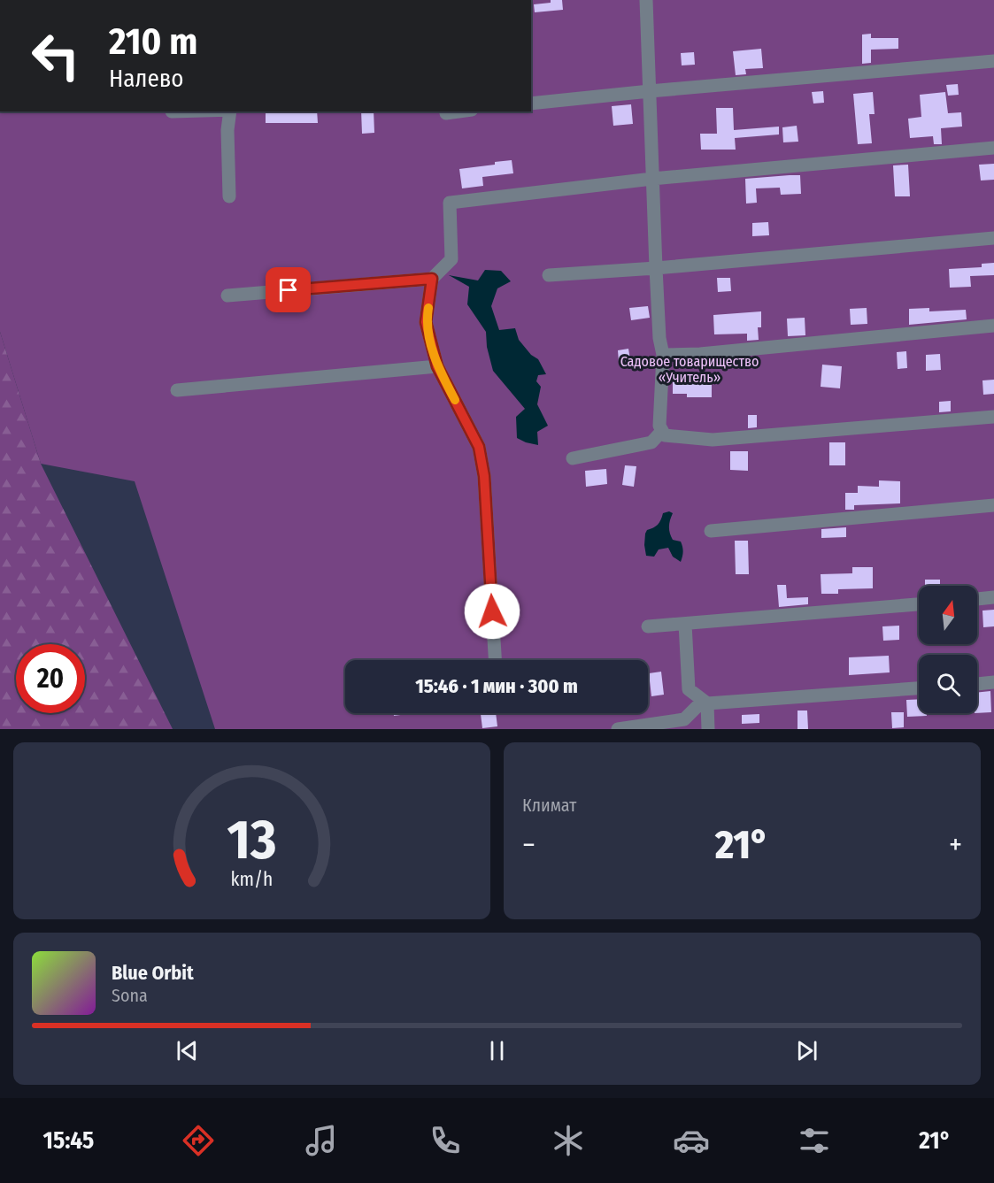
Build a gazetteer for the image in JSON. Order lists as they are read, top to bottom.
{
  "parks": ["Садовое товарищество «Учитель»"],
  "north": "top",
  "page": {
    "turn": ["210 m", "Налево"],
    "limit": "20",
    "trip": "15:46 · 1 мин · 300 m",
    "tile": "Климат",
    "heat": ["−", "21°", "+"],
    "song": ["Blue Orbit", "Sona"],
    "tabs": ["15:45", "21°"],
    "gauge": ["13", "km/h"]
  }
}
